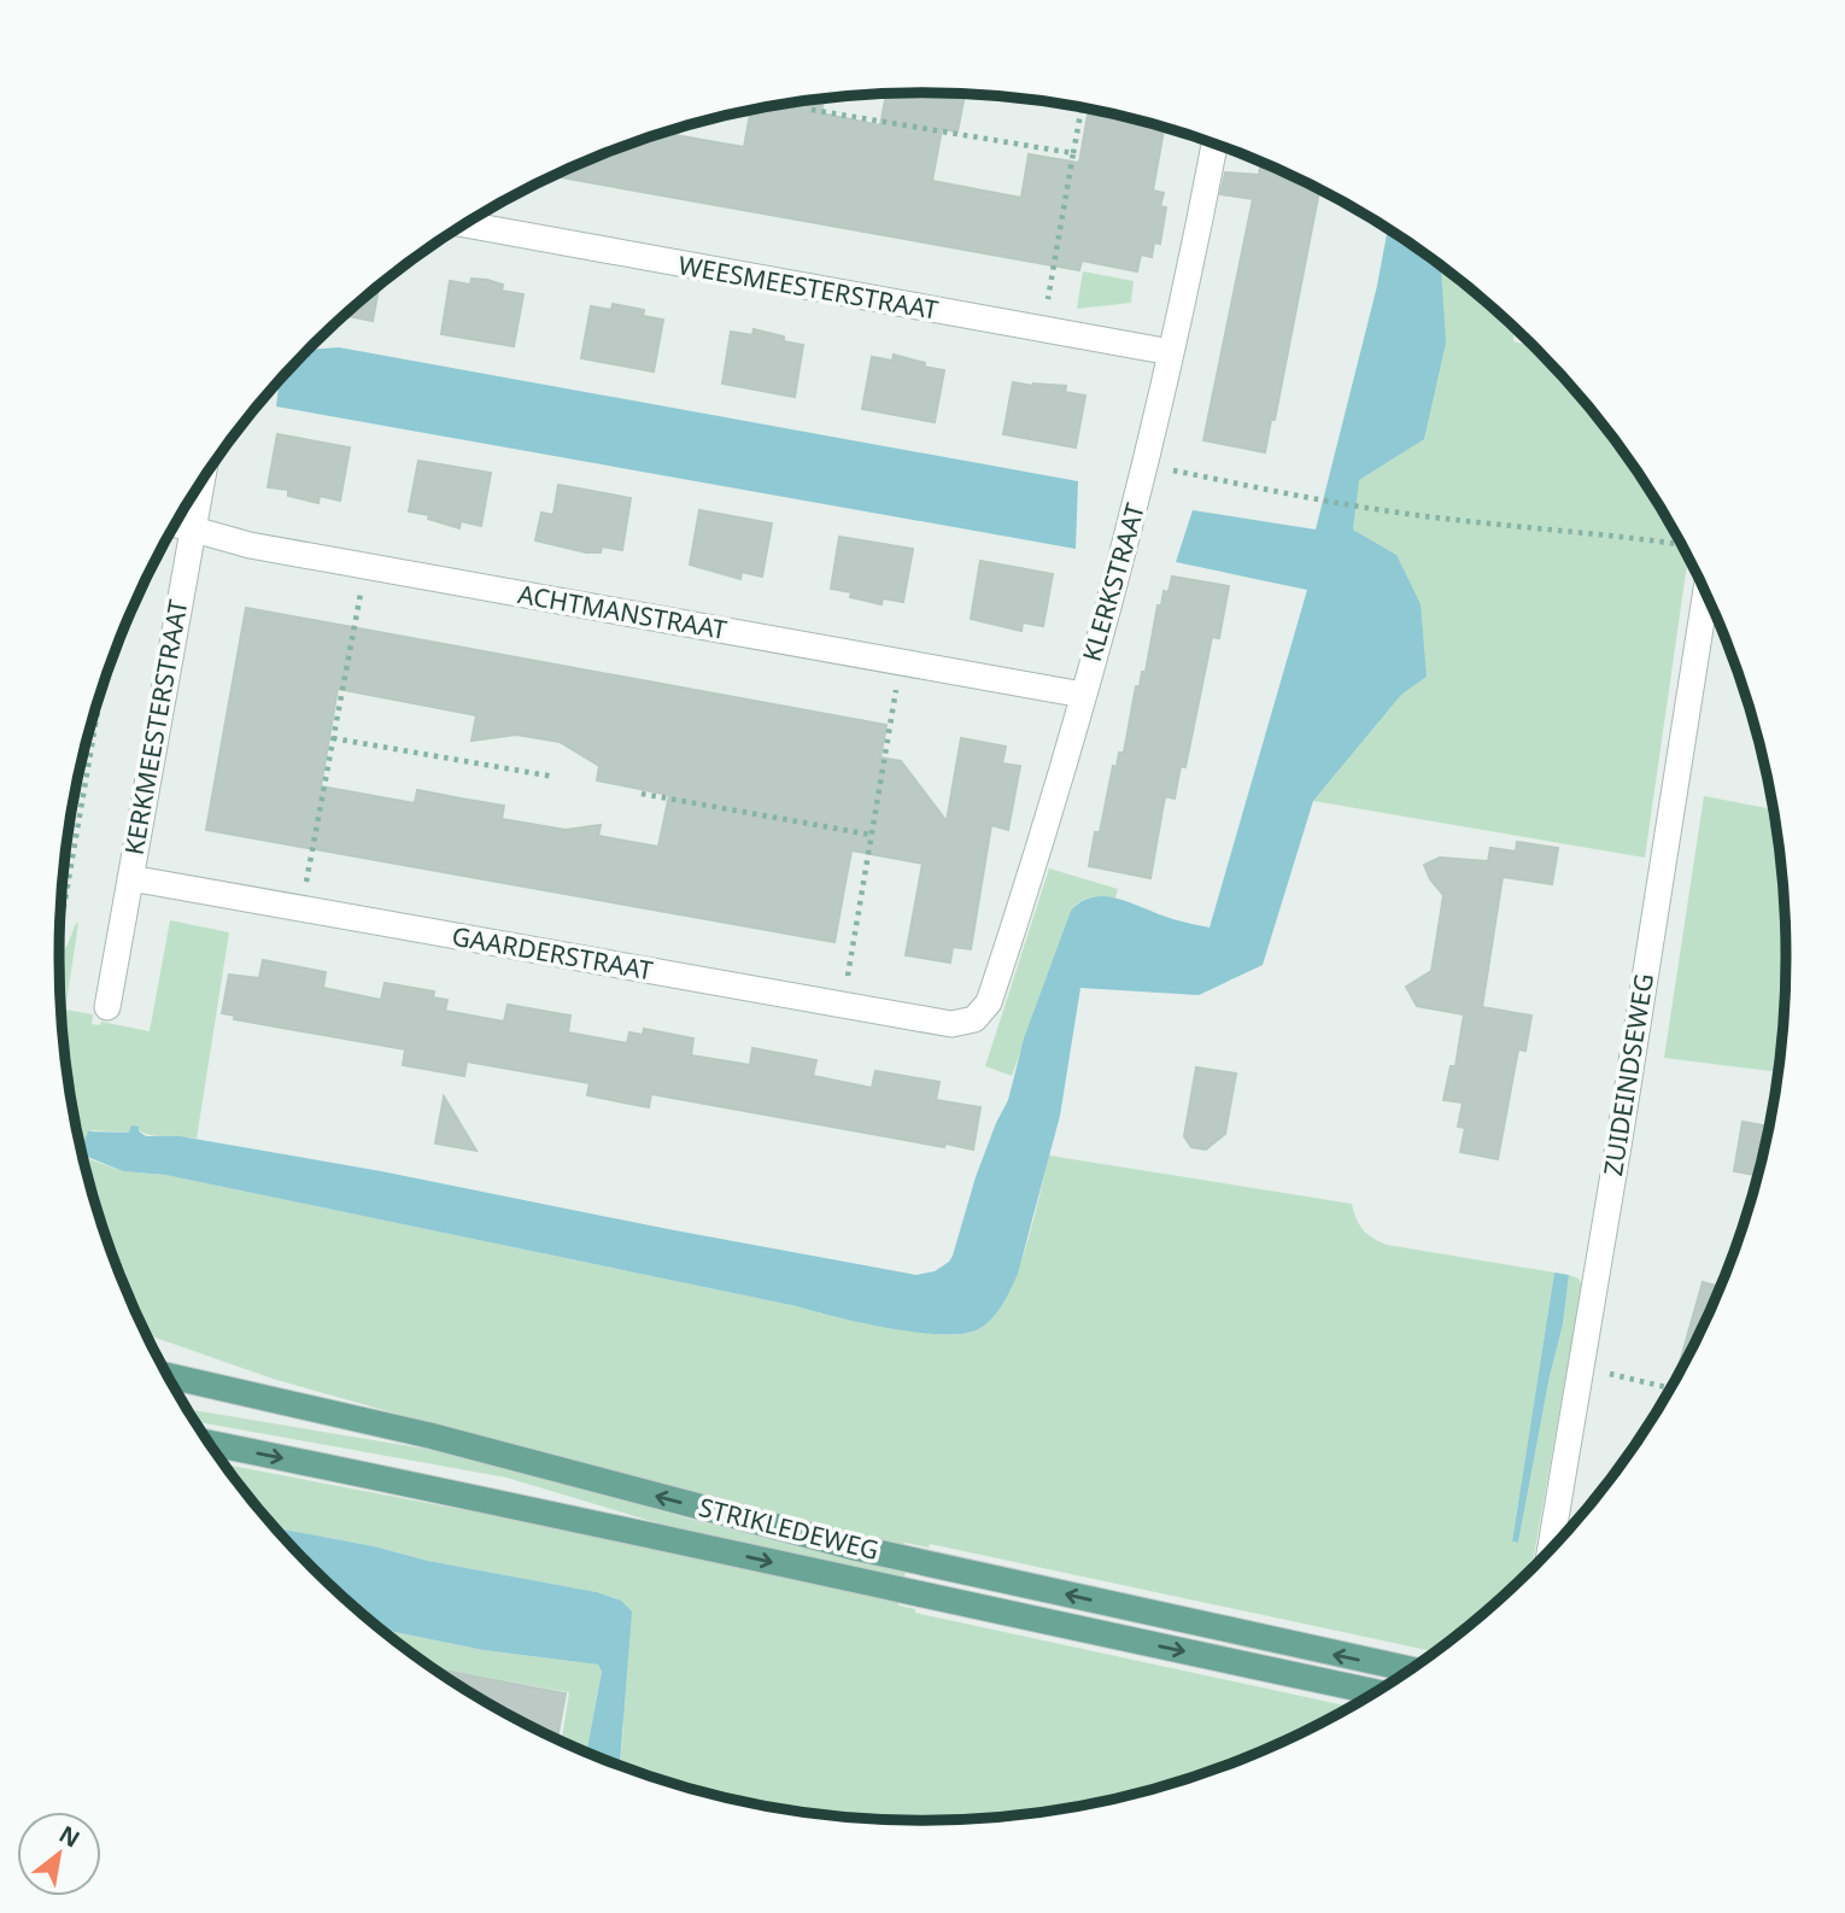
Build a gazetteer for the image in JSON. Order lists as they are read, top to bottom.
{
  "streets": {
    "main road": ["STRIKLEDEWEG"],
    "street": [
      "WEESMEESTERSTRAAT",
      "KLERKSTRAAT",
      "ACHTMANSTRAAT",
      "KERKMEESTERSTRAAT",
      "GAARDERSTRAAT",
      "ZUIDEINDSEWEG"
    ]
  },
  "crossings": [
    ["WEESMEESTERSTRAAT", "KLERKSTRAAT"],
    ["KLERKSTRAAT", "ACHTMANSTRAAT"],
    ["KLERKSTRAAT", "GAARDERSTRAAT"],
    ["ACHTMANSTRAAT", "KERKMEESTERSTRAAT"],
    ["KERKMEESTERSTRAAT", "GAARDERSTRAAT"]
  ],
  "north": "top right"
}
